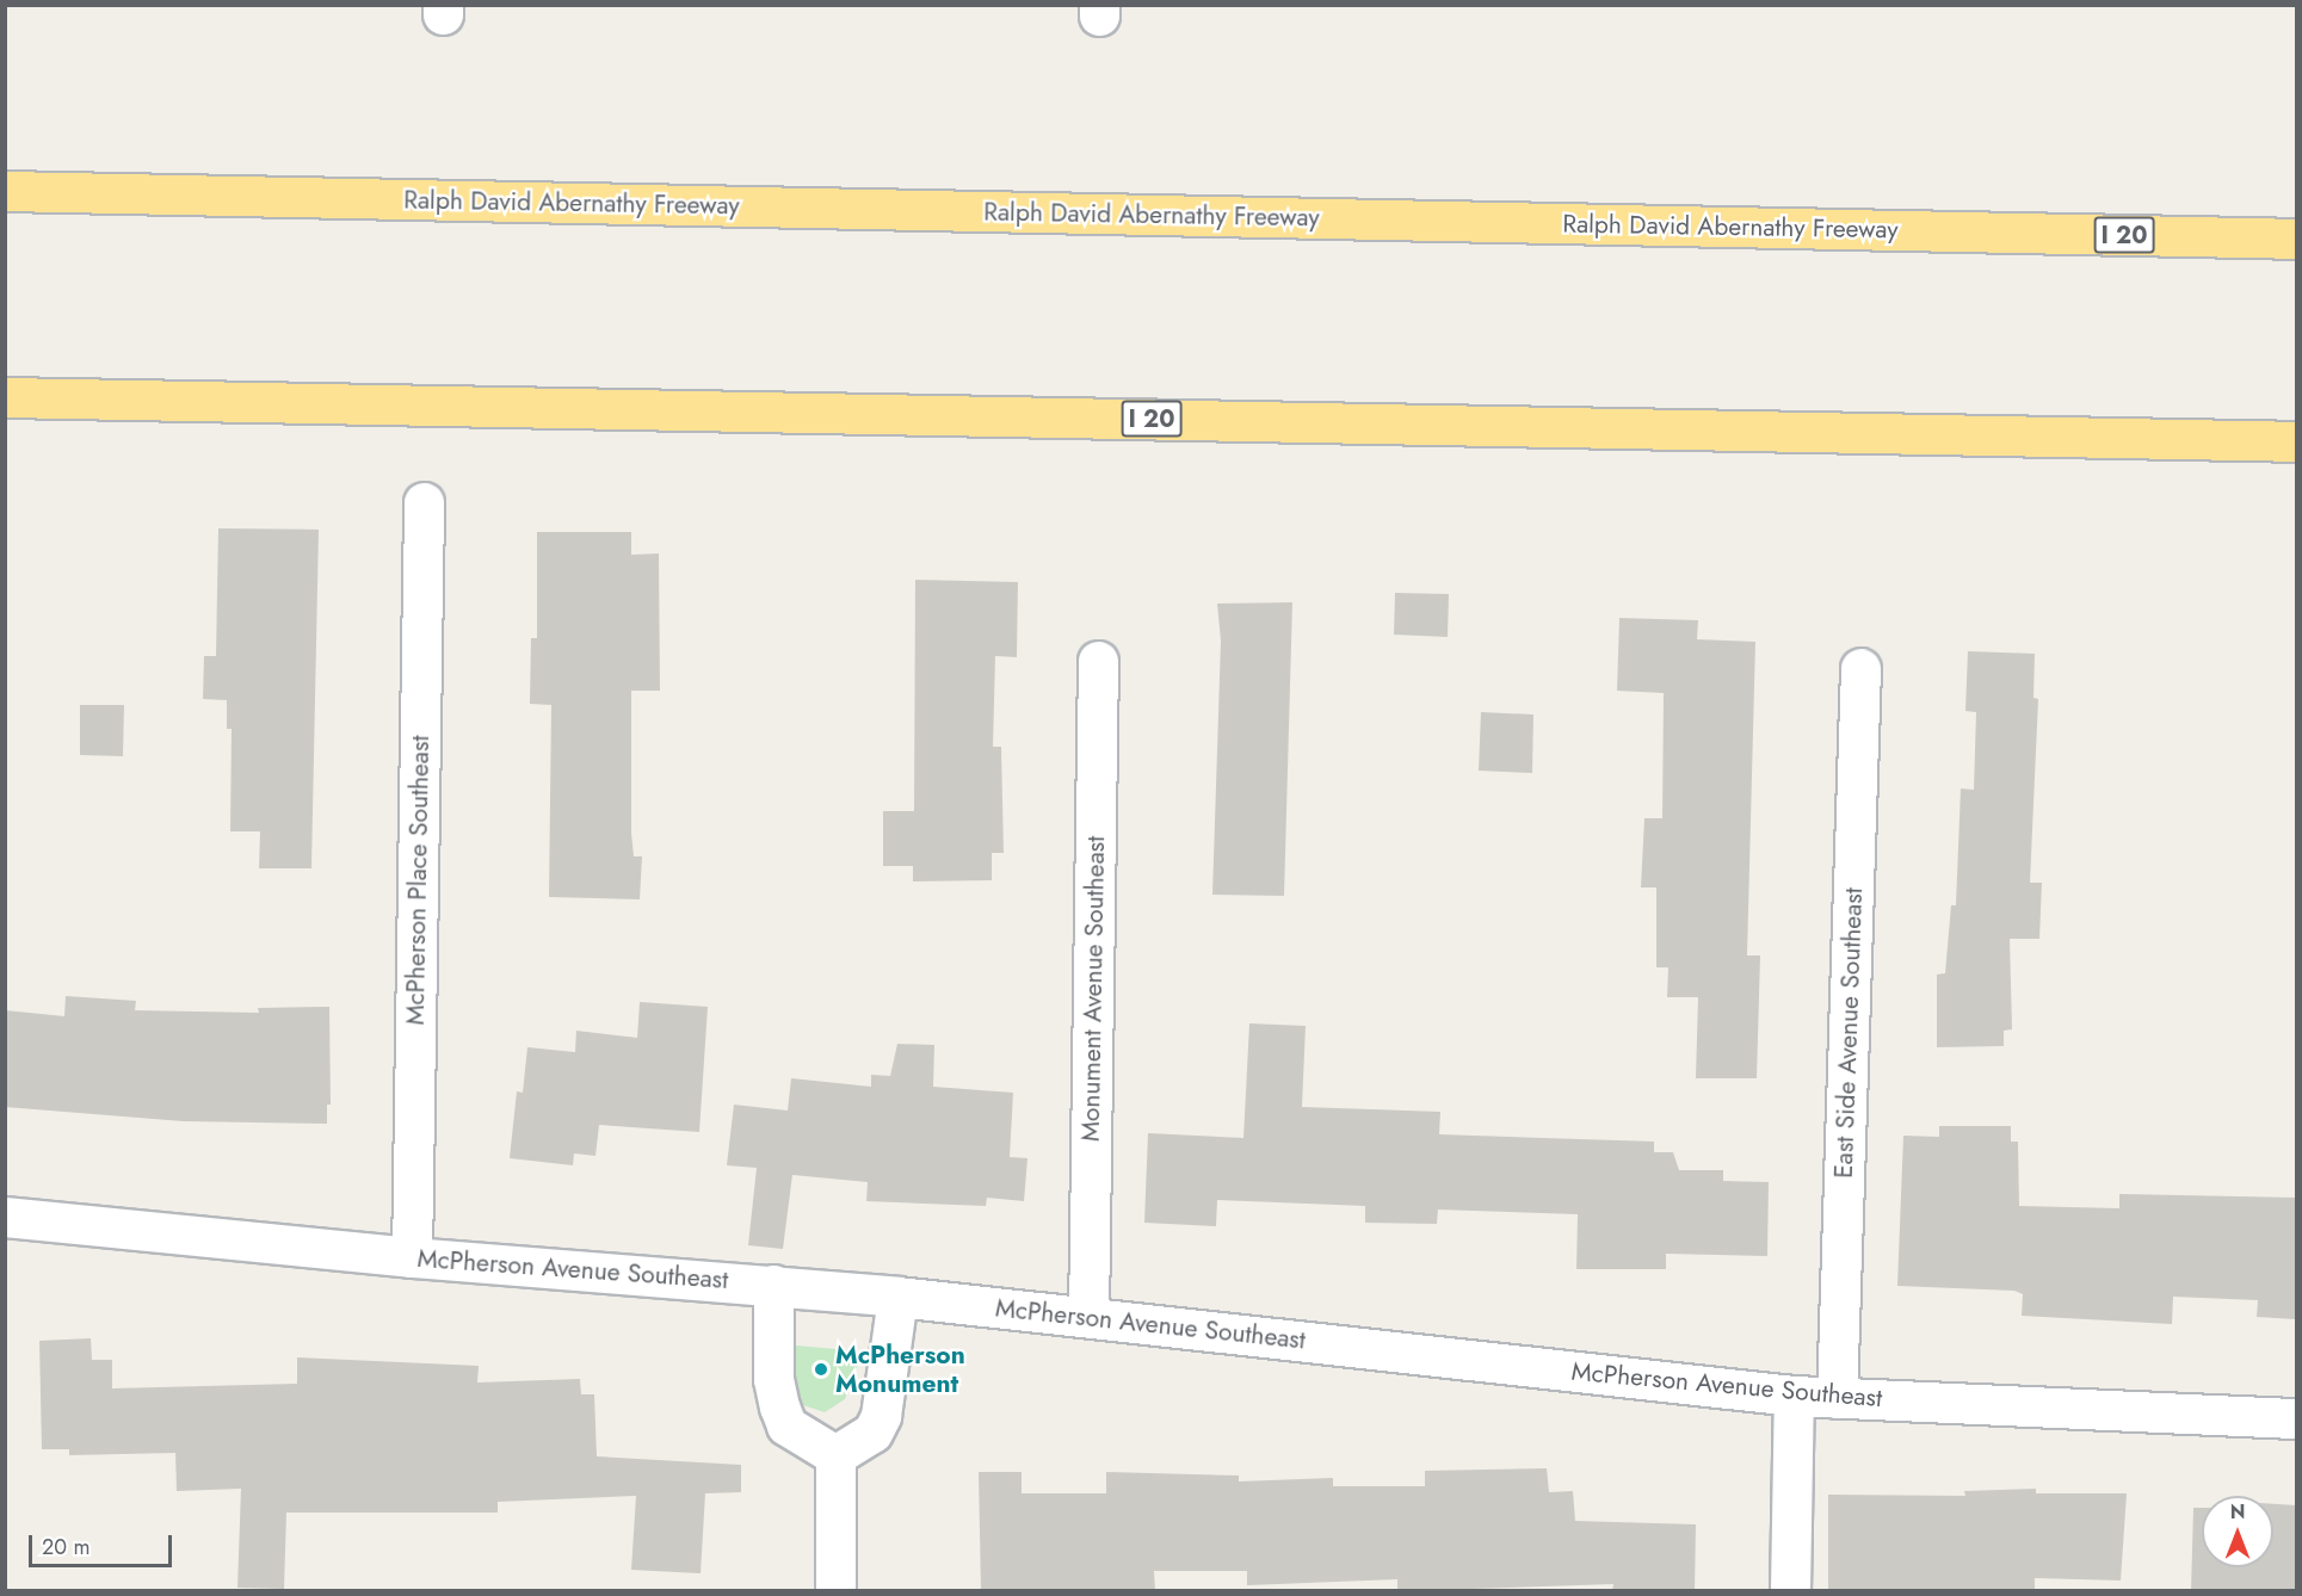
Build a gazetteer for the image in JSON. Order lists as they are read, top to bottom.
{
  "streets": {
    "highway": ["Ralph David Abernathy Freeway", "I 20"],
    "street": [
      "McPherson Place Southeast",
      "Monument Avenue Southeast",
      "East Side Avenue Southeast",
      "McPherson Avenue Southeast"
    ]
  },
  "crossings": [
    ["McPherson Place Southeast", "McPherson Avenue Southeast"],
    ["Monument Avenue Southeast", "McPherson Avenue Southeast"],
    ["East Side Avenue Southeast", "McPherson Avenue Southeast"]
  ],
  "places": ["McPherson Monument"],
  "scale_bar": "20 m",
  "north": "top"
}
